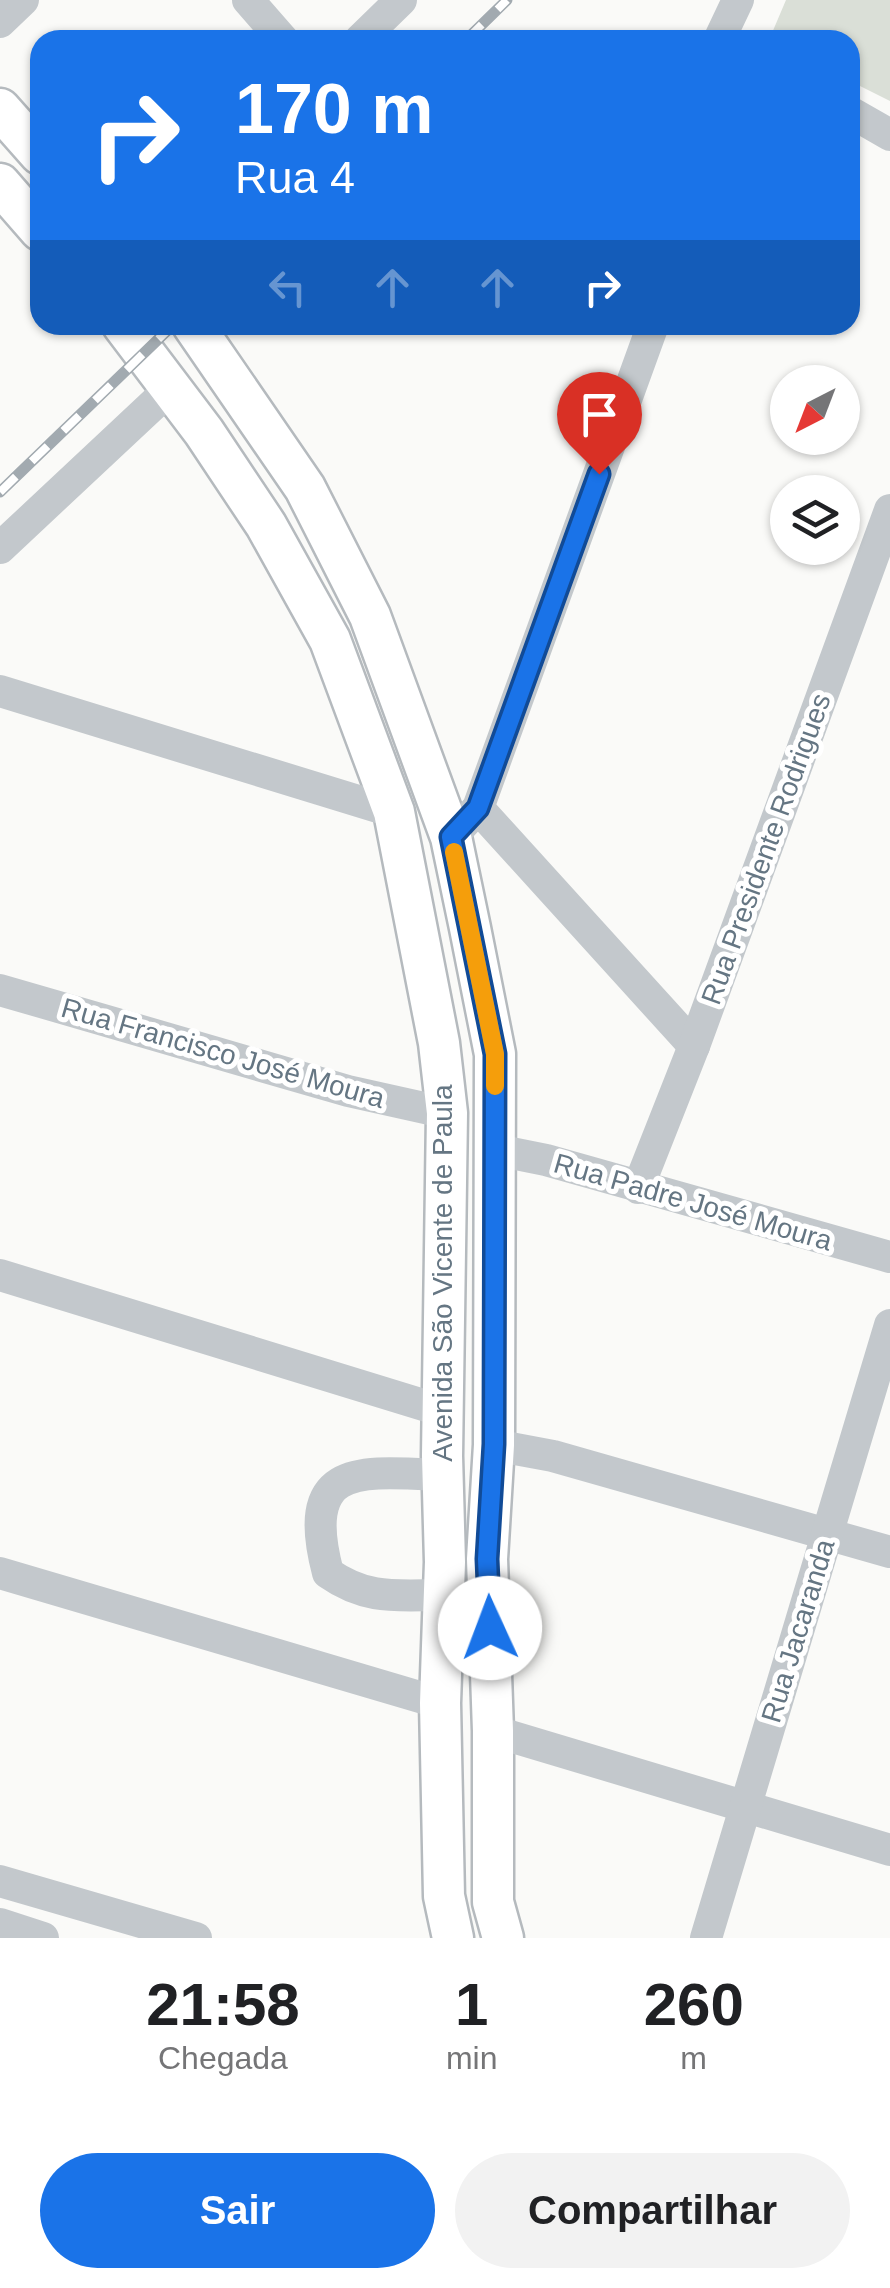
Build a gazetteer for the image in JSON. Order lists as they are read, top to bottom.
{
  "streets": {
    "main road": ["Avenida São Vicente de Paula"],
    "street": [
      "Rua Presidente Rodrigues",
      "Rua Francisco José Moura",
      "Rua Padre José Moura",
      "Rua Jacaranda"
    ]
  },
  "crossings": [
    ["Rua Presidente Rodrigues", "Rua Padre José Moura"],
    ["Rua Francisco José Moura", "Avenida São Vicente de Paula"],
    ["Rua Padre José Moura", "Avenida São Vicente de Paula"]
  ],
  "north": "bottom left",
  "page": {
    "turn": ["170 m", "Rua 4"],
    "eta": [
      "21:58",
      "Chegada",
      "1",
      "min",
      "260",
      "m"
    ],
    "buttons": ["Sair", "Compartilhar"]
  }
}
